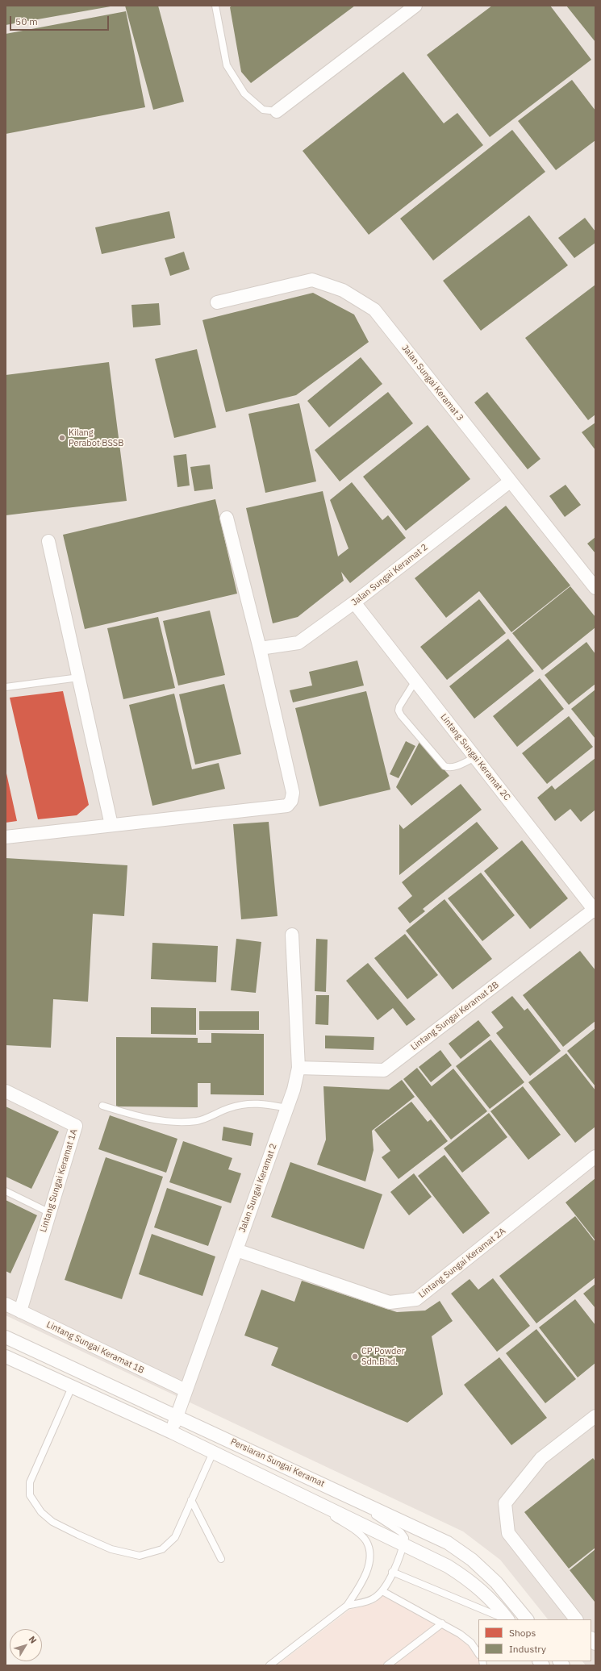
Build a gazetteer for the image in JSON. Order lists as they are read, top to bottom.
{
  "streets": {
    "street": [
      "Jalan Sungai Keramat 3",
      "Jalan Sungai Keramat 2",
      "Lintang Sungai Keramat 2C",
      "Lintang Sungai Keramat 2B",
      "Lintang Sungai Keramat 1A",
      "Lintang Sungai Keramat 2A",
      "Lintang Sungai Keramat 1B",
      "Persiaran Sungai Keramat"
    ]
  },
  "crossings": [
    ["Jalan Sungai Keramat 3", "Jalan Sungai Keramat 2"],
    ["Jalan Sungai Keramat 2", "Lintang Sungai Keramat 2C"],
    ["Jalan Sungai Keramat 2", "Lintang Sungai Keramat 2B"],
    ["Jalan Sungai Keramat 2", "Lintang Sungai Keramat 2A"],
    ["Jalan Sungai Keramat 2", "Lintang Sungai Keramat 1B"],
    ["Jalan Sungai Keramat 2", "Persiaran Sungai Keramat"],
    ["Lintang Sungai Keramat 2C", "Lintang Sungai Keramat 2B"],
    ["Lintang Sungai Keramat 1A", "Lintang Sungai Keramat 1B"]
  ],
  "places": ["Kilang Perabot BSSB", "CP Powder Sdn.Bhd."],
  "legend": ["Shops", "Industry"],
  "scale_bar": "50 m",
  "north": "top right"
}
